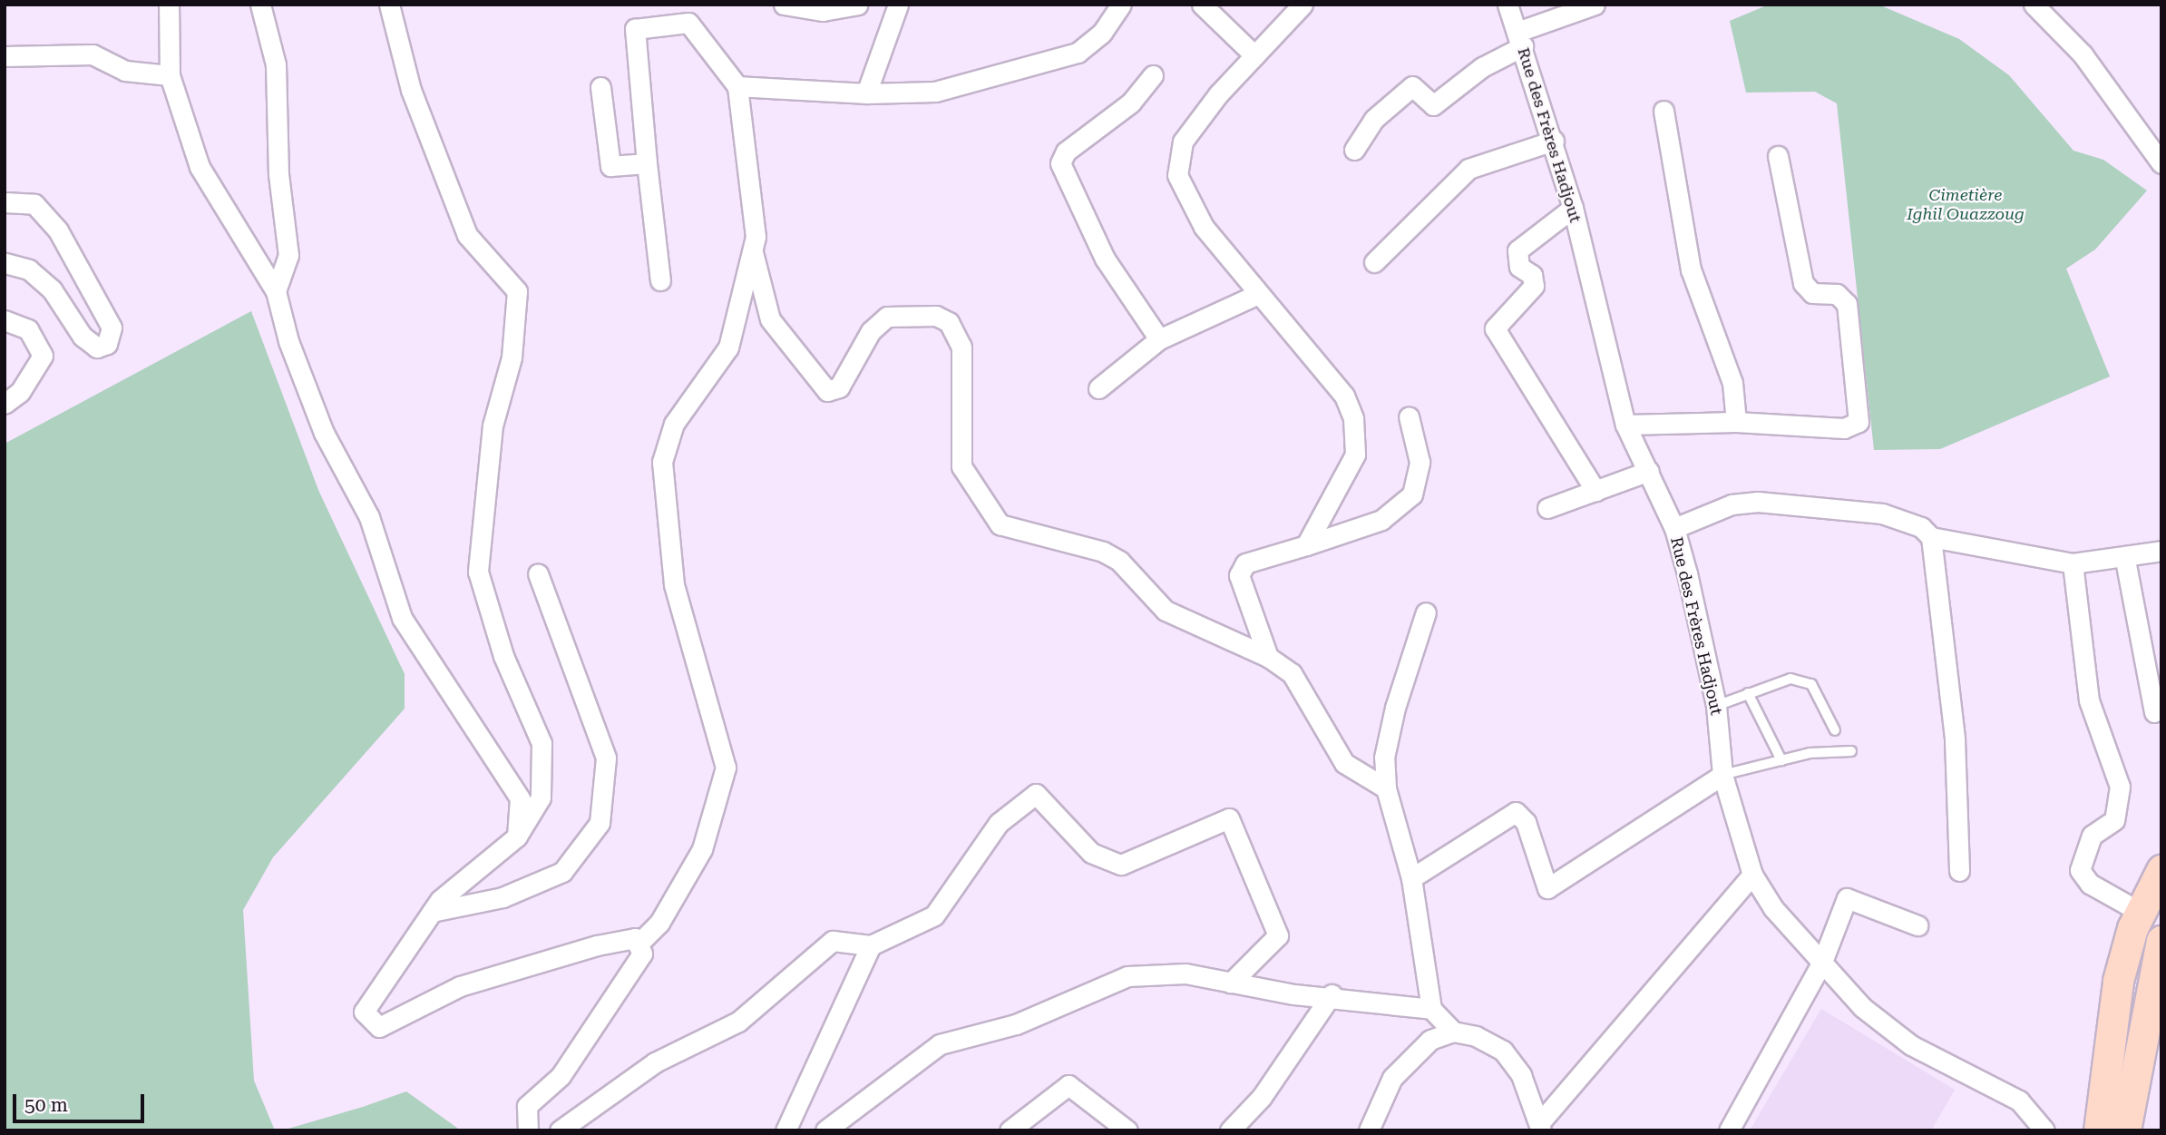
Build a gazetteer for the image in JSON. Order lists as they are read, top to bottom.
{
  "streets": {
    "street": ["Rue des Frères Hadjout"]
  },
  "parks": ["Cimetière Ighil Ouazzoug"],
  "scale_bar": "50 m"
}
